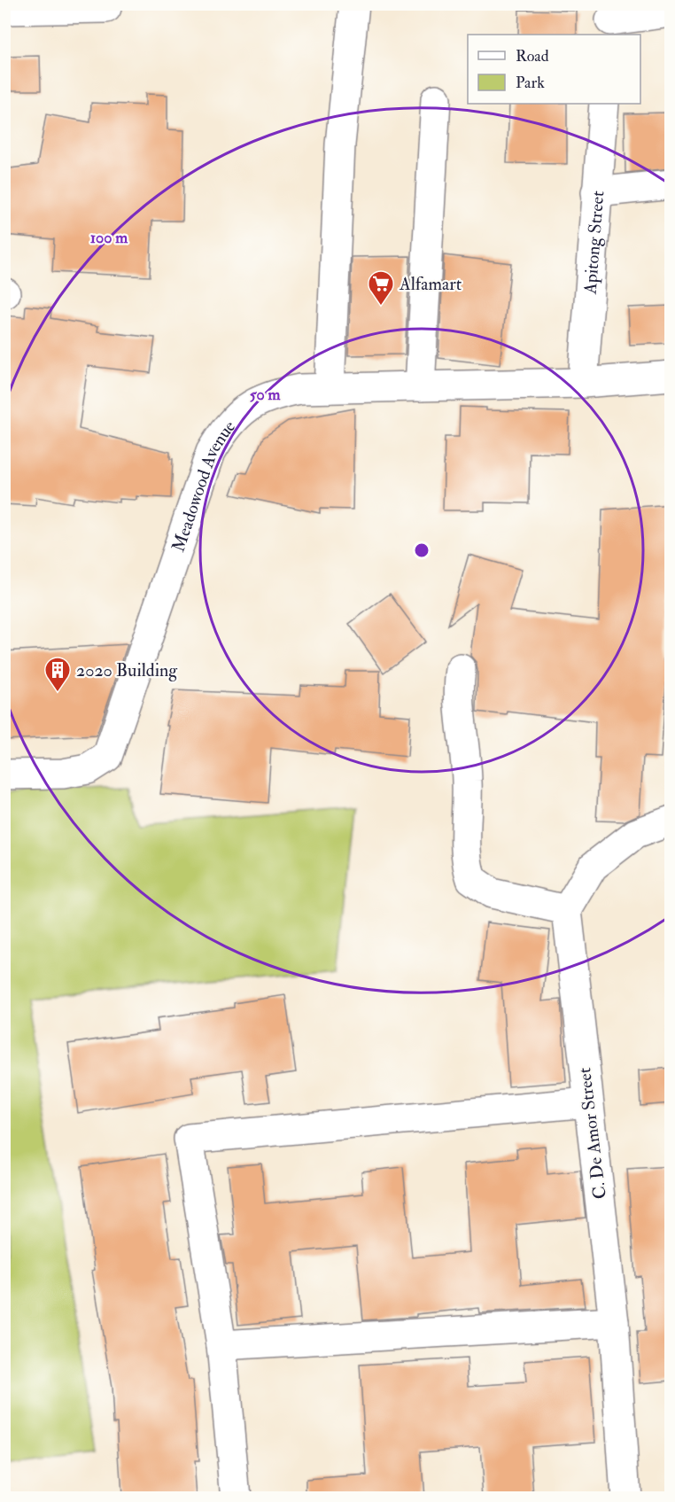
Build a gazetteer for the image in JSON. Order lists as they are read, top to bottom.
{
  "streets": {
    "street": ["Apitong Street", "Meadowood Avenue", "C. De Amor Street"]
  },
  "crossings": [
    ["Apitong Street", "Meadowood Avenue"]
  ],
  "places": {
    "supermarket": ["Alfamart"],
    "building": ["2020 Building"]
  },
  "legend": ["Road", "Park"],
  "rings": ["100 m", "50 m"]
}
